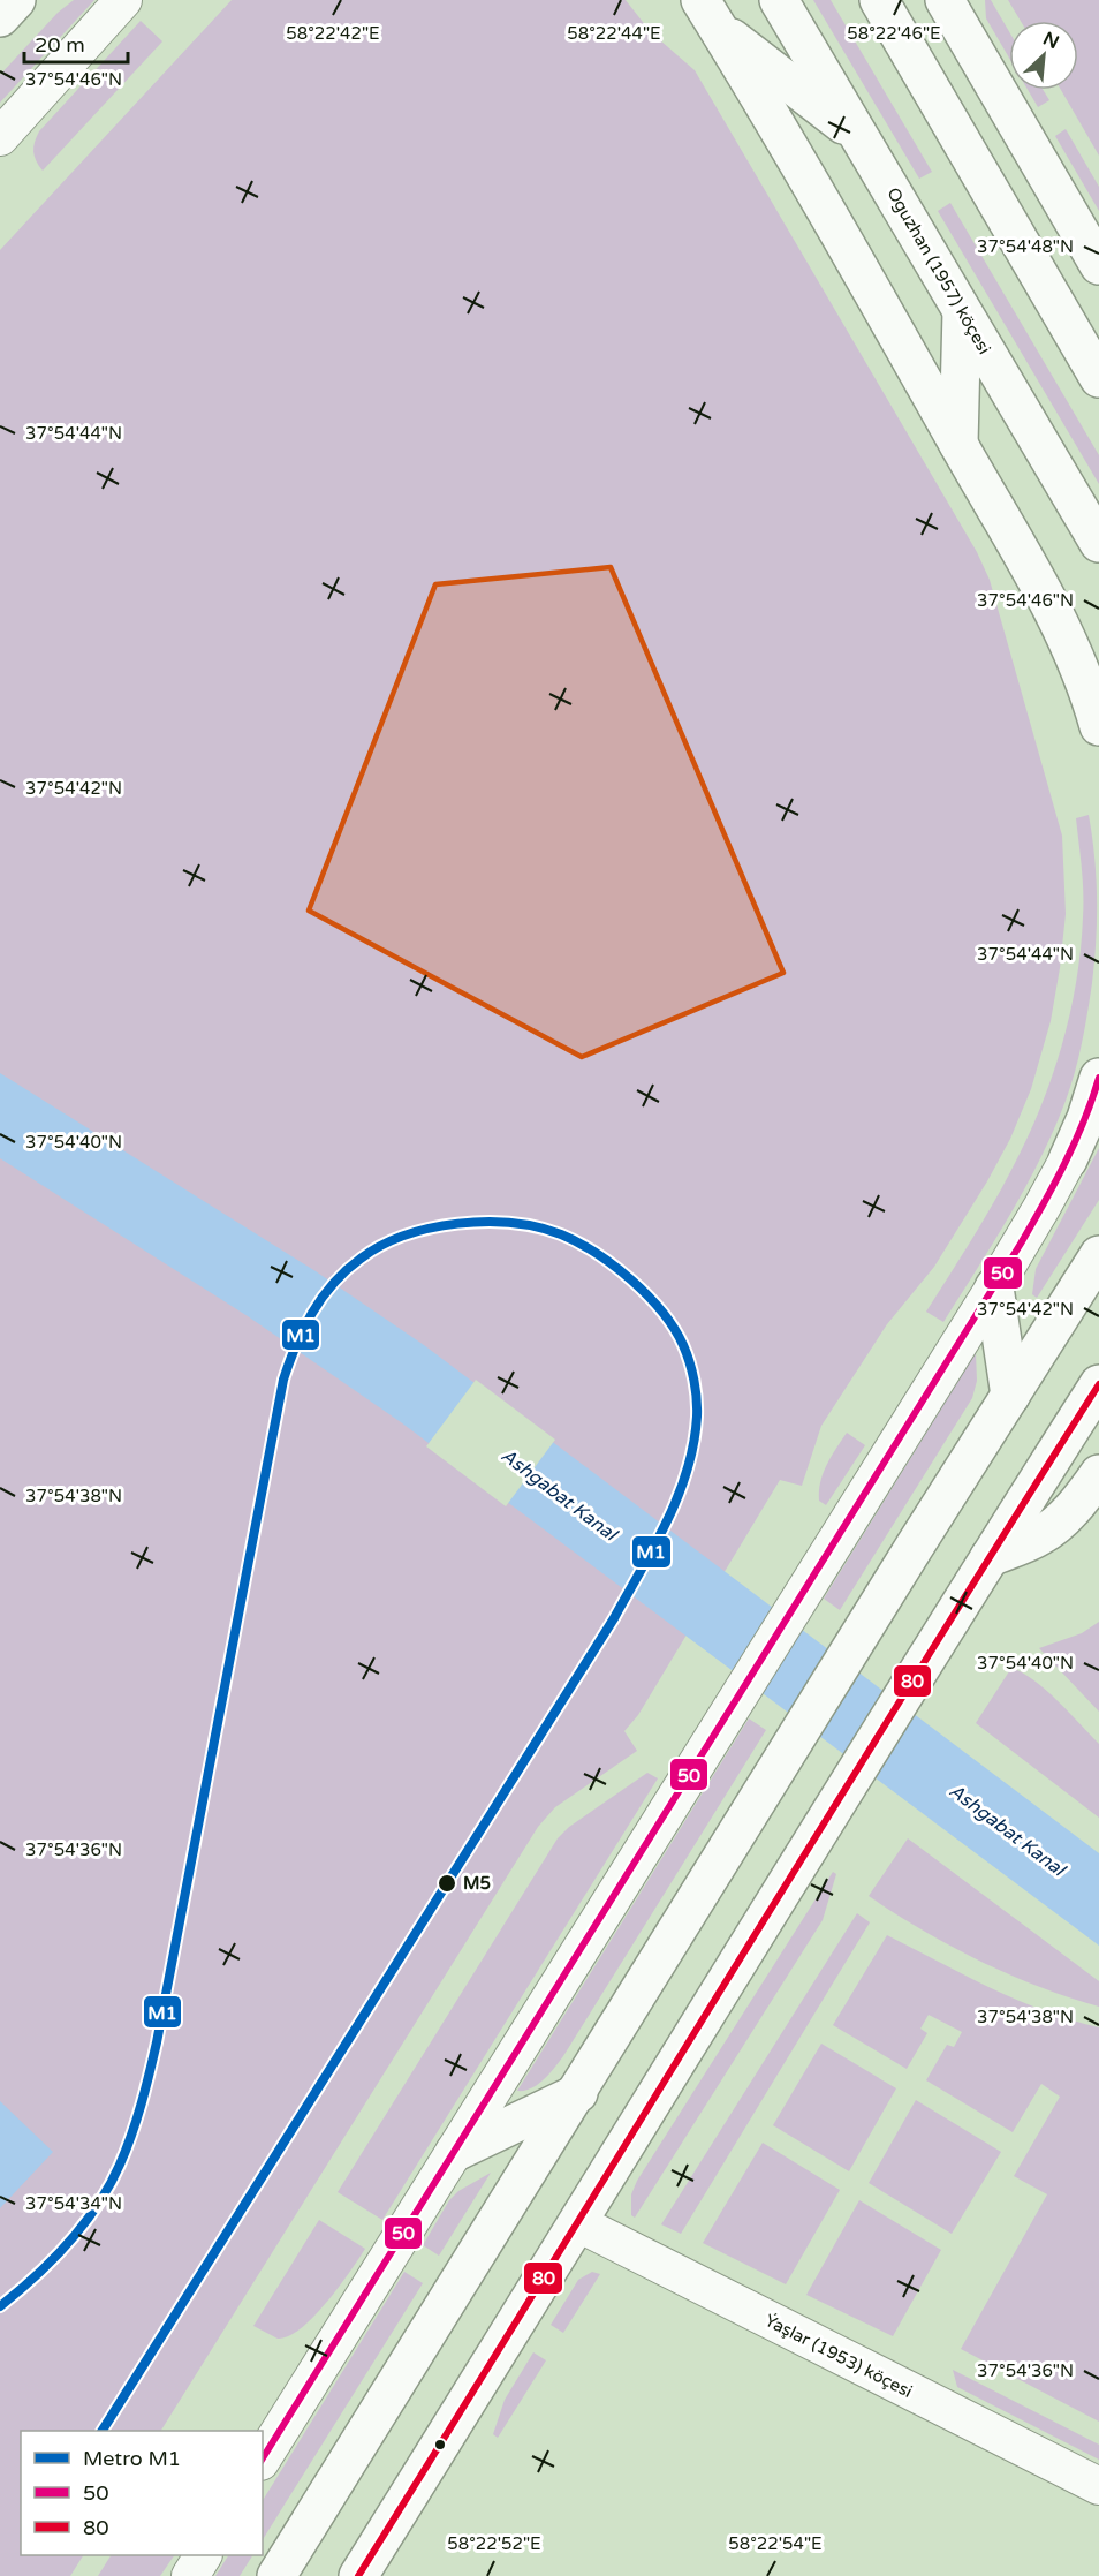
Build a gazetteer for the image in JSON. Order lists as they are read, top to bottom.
{
  "streets": {
    "main road": ["Oguzhan (1957) köçesi"],
    "street": ["Ýaşlar (1953) köçesi"]
  },
  "water": ["Ashgabat Kanal"],
  "places": ["M5"],
  "lines": ["transit line 50", "metro line M1", "transit line 80"],
  "legend": ["Metro M1", "50", "80"],
  "scale_bar": "20 m",
  "north": "top right",
  "coordinates": [
    "58°22'44\"E",
    "58°22'46\"E",
    "58°22'42\"E",
    "37°54'46\"N",
    "37°54'48\"N",
    "37°54'44\"N",
    "37°54'42\"N",
    "37°54'40\"N",
    "37°54'38\"N",
    "37°54'36\"N",
    "37°54'34\"N",
    "58°22'52\"E",
    "58°22'54\"E"
  ]
}
